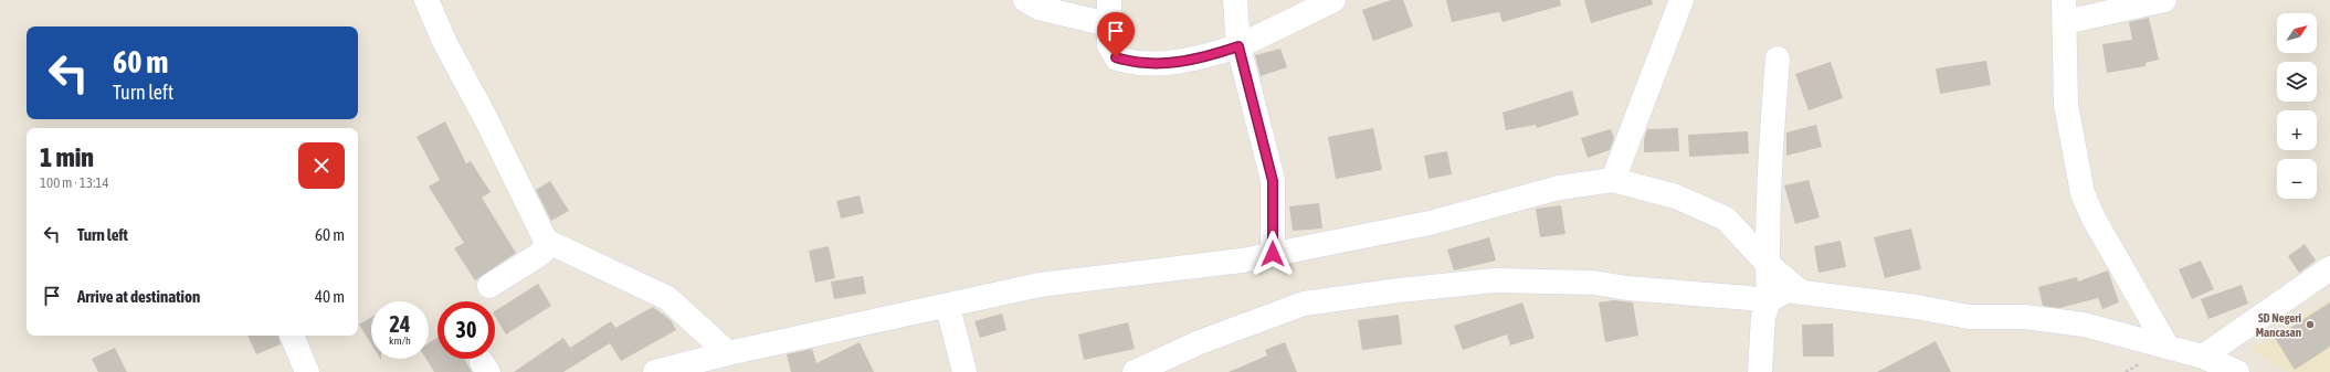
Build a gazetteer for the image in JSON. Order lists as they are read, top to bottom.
{
  "places": ["SD Negeri Mancasan"],
  "north": "top right",
  "page": {
    "map_buttons": ["+", "−"],
    "turn": ["60 m", "Turn left"],
    "heading": ["1 min", "100 m · 13:14"],
    "list": [
      {
        "name": "Turn left",
        "value": "60 m"
      },
      {
        "name": "Arrive at destination",
        "value": "40 m"
      }
    ],
    "speed": "24 km/h",
    "limit": "30"
  }
}
